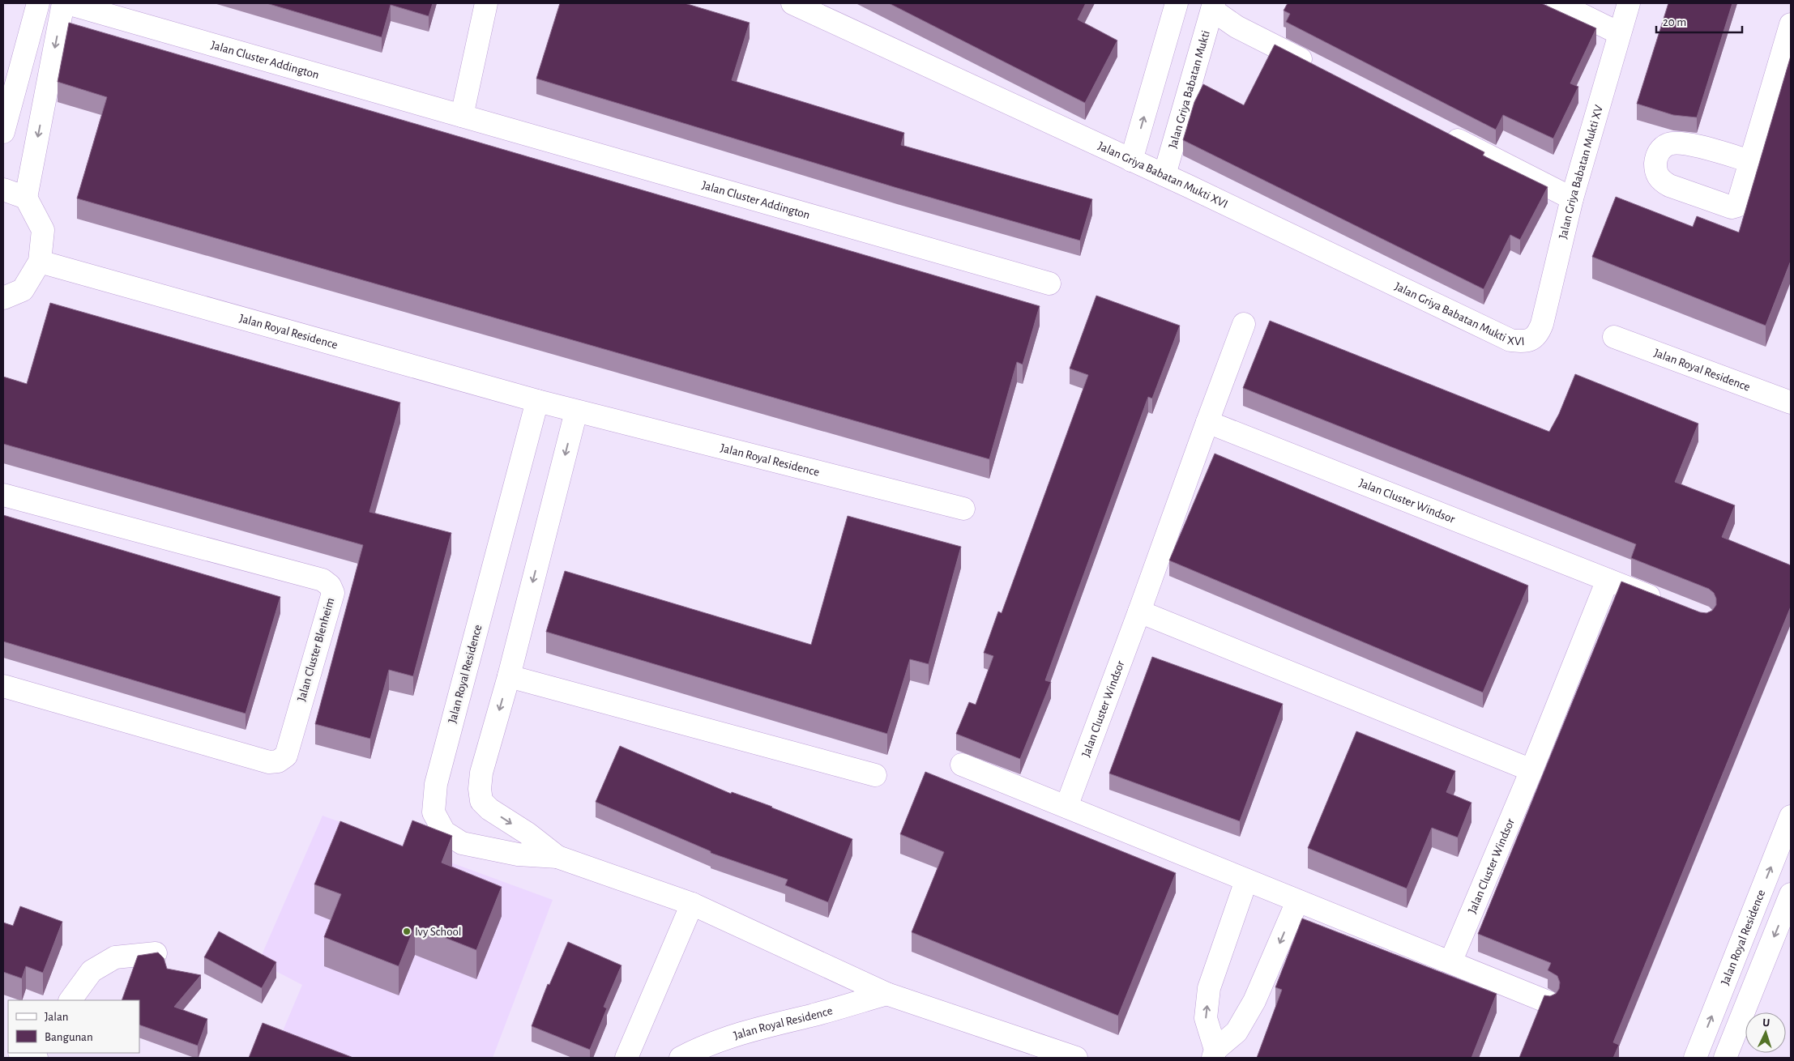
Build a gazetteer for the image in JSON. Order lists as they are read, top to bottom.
{
  "streets": {
    "street": [
      "Jalan Cluster Addington",
      "Jalan Griya Babatan Mukti",
      "Jalan Griya Babatan Mukti XV",
      "Jalan Griya Babatan Mukti XVI",
      "Jalan Royal Residence",
      "Jalan Cluster Windsor",
      "Jalan Cluster Blenheim"
    ]
  },
  "crossings": [
    ["Jalan Griya Babatan Mukti", "Jalan Griya Babatan Mukti XVI"],
    ["Jalan Griya Babatan Mukti XV", "Jalan Griya Babatan Mukti XVI"]
  ],
  "places": ["Ivy School"],
  "legend": ["Jalan", "Bangunan"],
  "scale_bar": "20 m",
  "north": "top"
}
